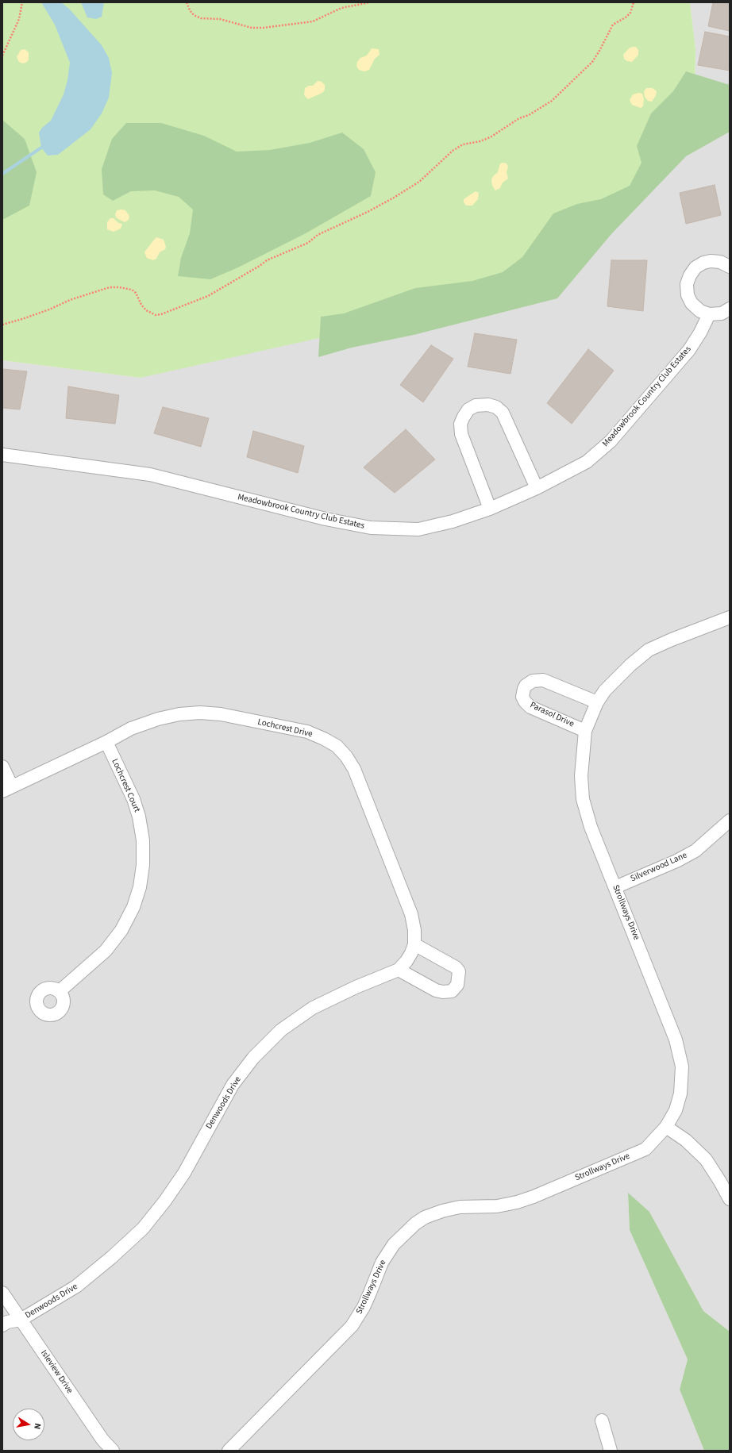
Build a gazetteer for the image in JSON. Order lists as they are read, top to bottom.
{
  "streets": {
    "street": [
      "Meadowbrook Country Club Estates",
      "Parasol Drive",
      "Lochcrest Drive",
      "Lochcrest Court",
      "Silverwood Lane",
      "Strollways Drive",
      "Denwoods Drive",
      "Isleview Drive"
    ]
  },
  "crossings": [
    ["Parasol Drive", "Strollways Drive"],
    ["Lochcrest Drive", "Lochcrest Court"],
    ["Lochcrest Drive", "Denwoods Drive"],
    ["Silverwood Lane", "Strollways Drive"],
    ["Denwoods Drive", "Isleview Drive"]
  ],
  "north": "right"
}
